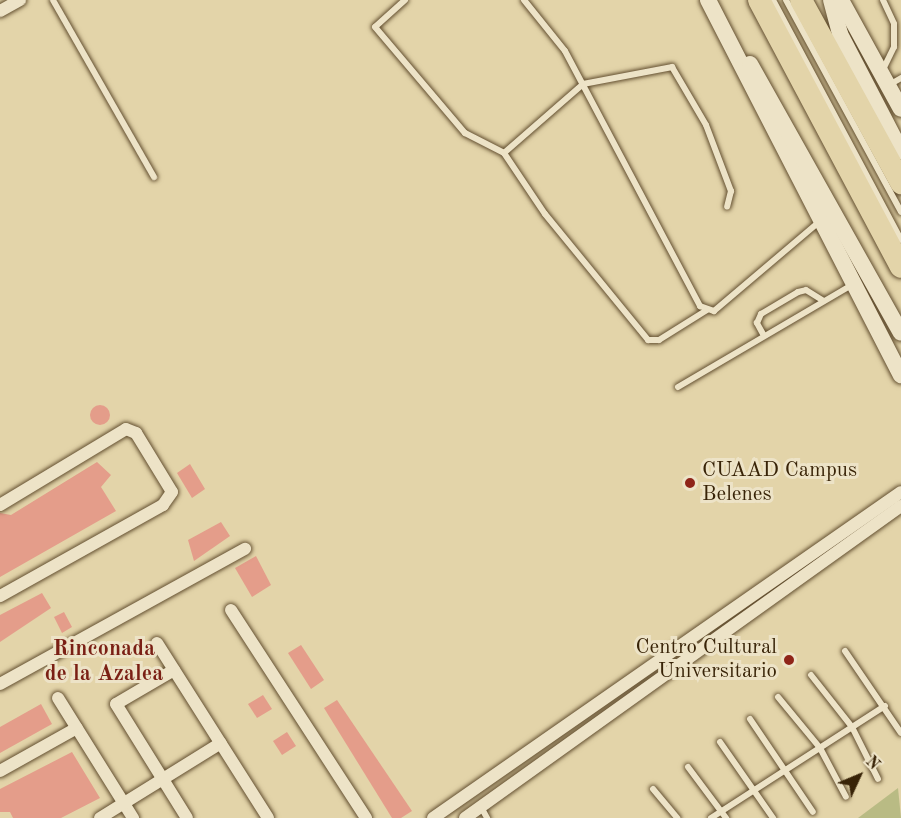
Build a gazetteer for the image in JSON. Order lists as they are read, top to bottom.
{
  "districts": ["Rinconada de la Azalea"],
  "places": ["CUAAD Campus Belenes", "Centro Cultural Universitario"],
  "north": "top right"
}
